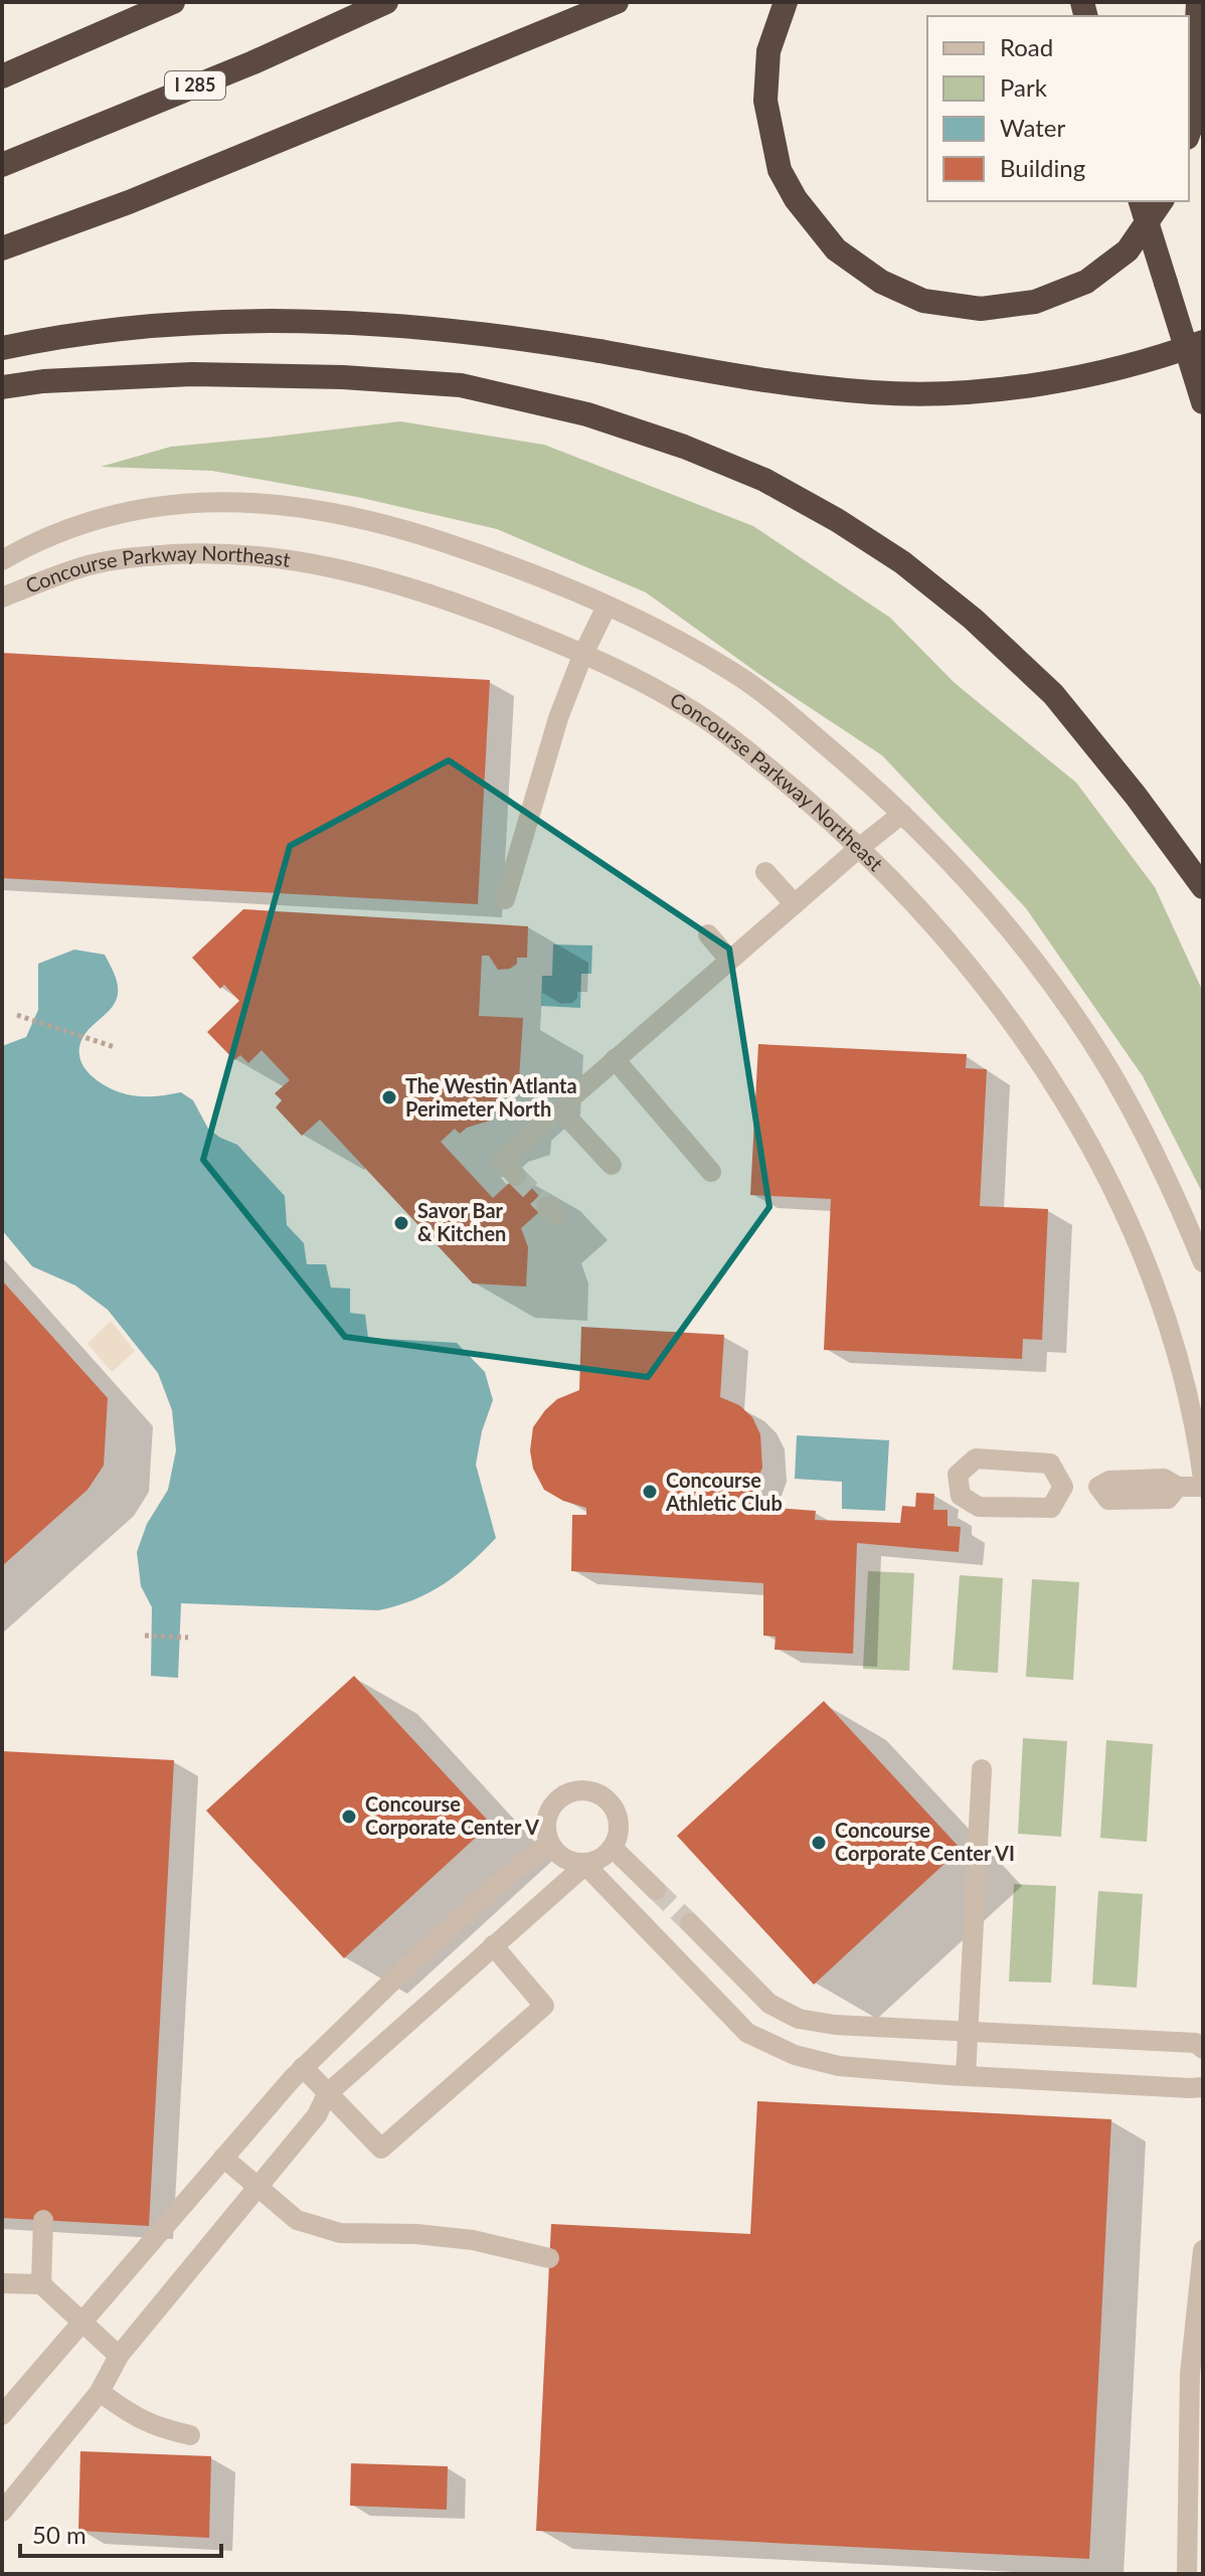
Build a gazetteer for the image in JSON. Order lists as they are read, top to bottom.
{
  "streets": {
    "highway": ["I 285"],
    "street": ["Concourse Parkway Northeast"]
  },
  "places": [
    "The Westin Atlanta Perimeter North",
    "Savor Bar & Kitchen",
    "Concourse Athletic Club",
    "Concourse Corporate Center V",
    "Concourse Corporate Center VI"
  ],
  "legend": [
    "Road",
    "Park",
    "Water",
    "Building"
  ],
  "scale_bar": "50 m"
}
